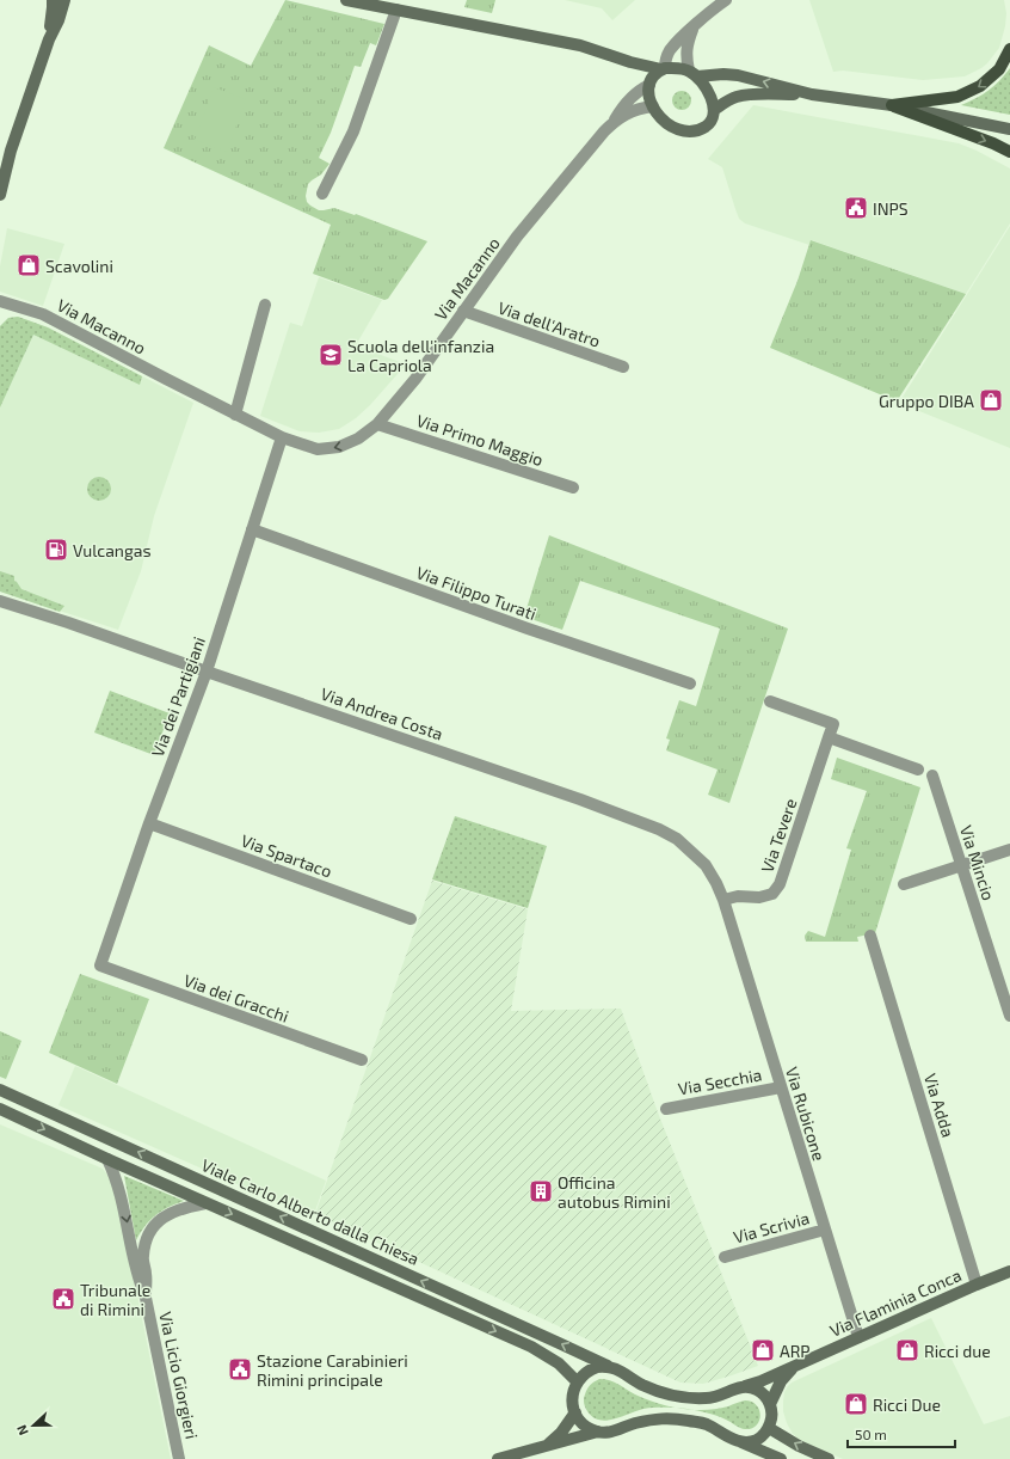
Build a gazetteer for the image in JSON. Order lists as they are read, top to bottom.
{
  "streets": {
    "main road": ["Viale Carlo Alberto dalla Chiesa", "Via Flaminia Conca"],
    "street": [
      "Via Macanno",
      "Via dell'Aratro",
      "Via Primo Maggio",
      "Via Filippo Turati",
      "Via dei Partigiani",
      "Via Andrea Costa",
      "Via Tevere",
      "Via Spartaco",
      "Via Mincio",
      "Via dei Gracchi",
      "Via Secchia",
      "Via Adda",
      "Via Rubicone",
      "Via Scrivia",
      "Via Licio Giorgieri"
    ]
  },
  "crossings": [
    ["Via Macanno", "Via dell'Aratro"],
    ["Via Macanno", "Via Primo Maggio"],
    ["Via Macanno", "Via dei Partigiani"],
    ["Via Filippo Turati", "Via dei Partigiani"],
    ["Via dei Partigiani", "Via Andrea Costa"],
    ["Via dei Partigiani", "Via Spartaco"],
    ["Via dei Partigiani", "Via dei Gracchi"],
    ["Via Andrea Costa", "Via Tevere"],
    ["Via Andrea Costa", "Via Rubicone"],
    ["Via Tevere", "Via Rubicone"],
    ["Via Secchia", "Via Rubicone"],
    ["Via Adda", "Via Flaminia Conca"],
    ["Via Rubicone", "Via Scrivia"],
    ["Via Rubicone", "Via Flaminia Conca"],
    ["Viale Carlo Alberto dalla Chiesa", "Via Flaminia Conca"],
    ["Viale Carlo Alberto dalla Chiesa", "Via Licio Giorgieri"]
  ],
  "places": {
    "public building": ["INPS", "Tribunale di Rimini", "Stazione Carabinieri Rimini principale"],
    "shop": [
      "Scavolini",
      "Gruppo DIBA",
      "ARP",
      "Ricci due",
      "Ricci Due"
    ],
    "school or university": ["Scuola dell'infanzia La Capriola"],
    "fuel station": ["Vulcangas"],
    "building": ["Officina autobus Rimini"]
  },
  "scale_bar": "50 m",
  "north": "left"
}
